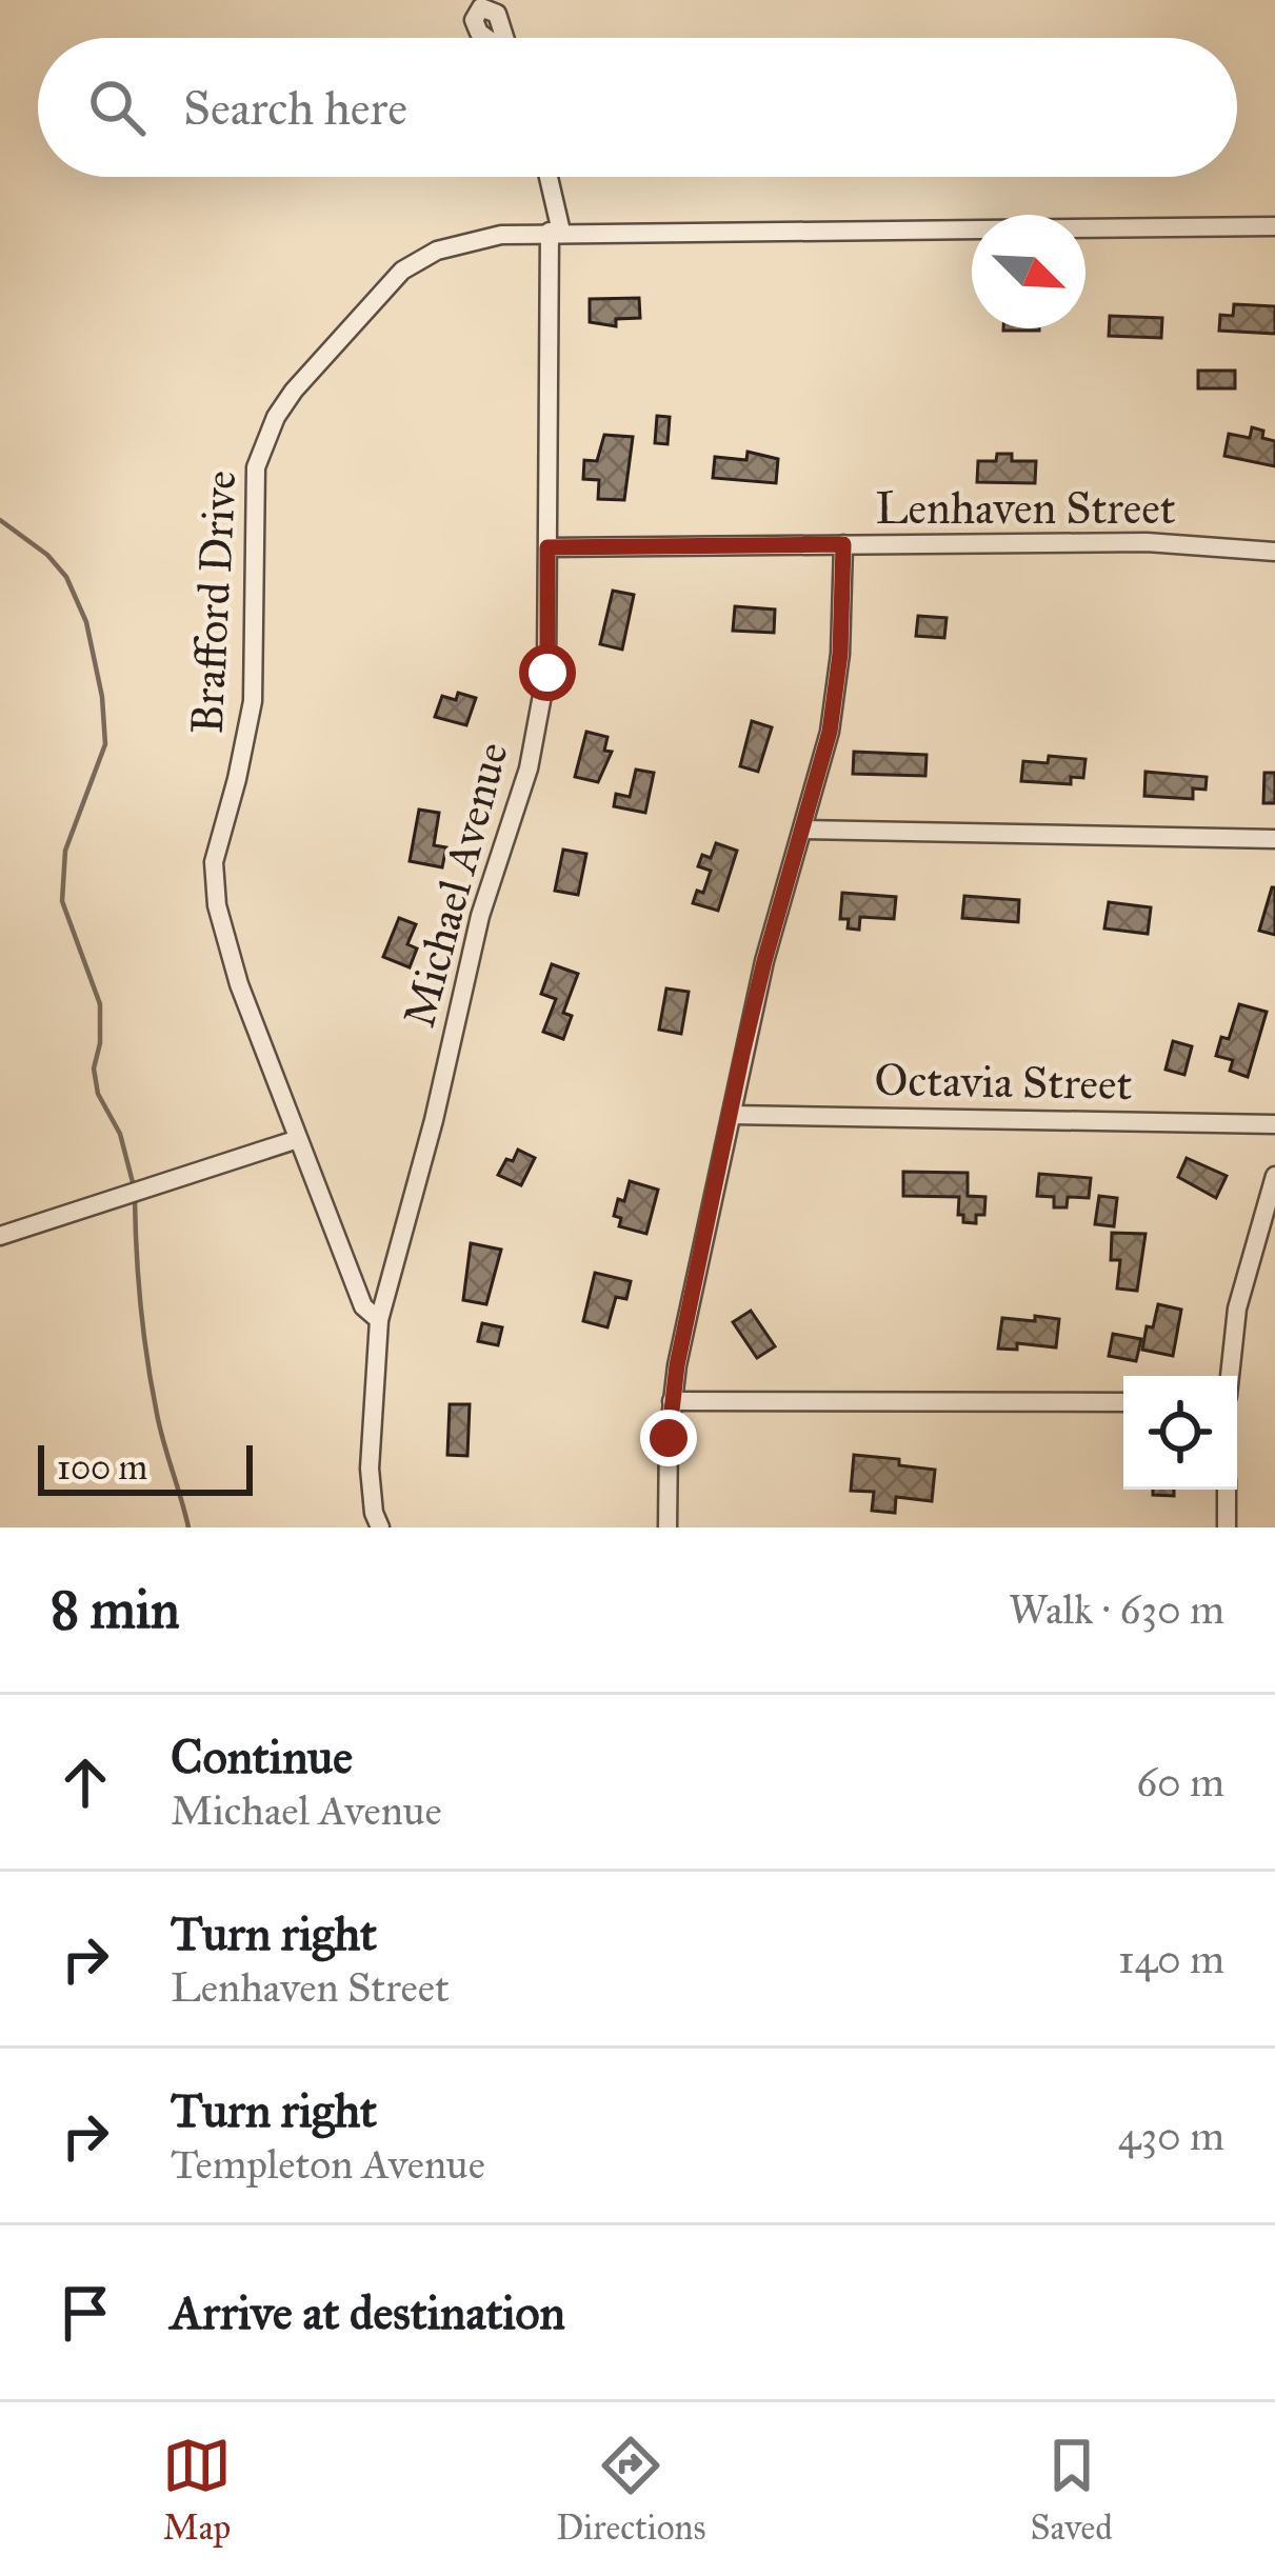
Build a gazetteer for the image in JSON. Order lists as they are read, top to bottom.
{
  "streets": {
    "street": [
      "Lenhaven Street",
      "Brafford Drive",
      "Michael Avenue",
      "Octavia Street"
    ]
  },
  "crossings": [
    ["Lenhaven Street", "Michael Avenue"],
    ["Brafford Drive", "Michael Avenue"]
  ],
  "scale_bar": "100 m",
  "north": "bottom right",
  "page": {
    "search": "Search here",
    "scale": "100 m",
    "heading": ["8 min", "Walk · 630 m"],
    "list": [
      ["Continue", "Michael Avenue", "60 m"],
      ["Turn right", "Lenhaven Street", "140 m"],
      ["Turn right", "Templeton Avenue", "430 m"],
      "Arrive at destination"
    ],
    "nav": ["Map", "Directions", "Saved"]
  }
}
